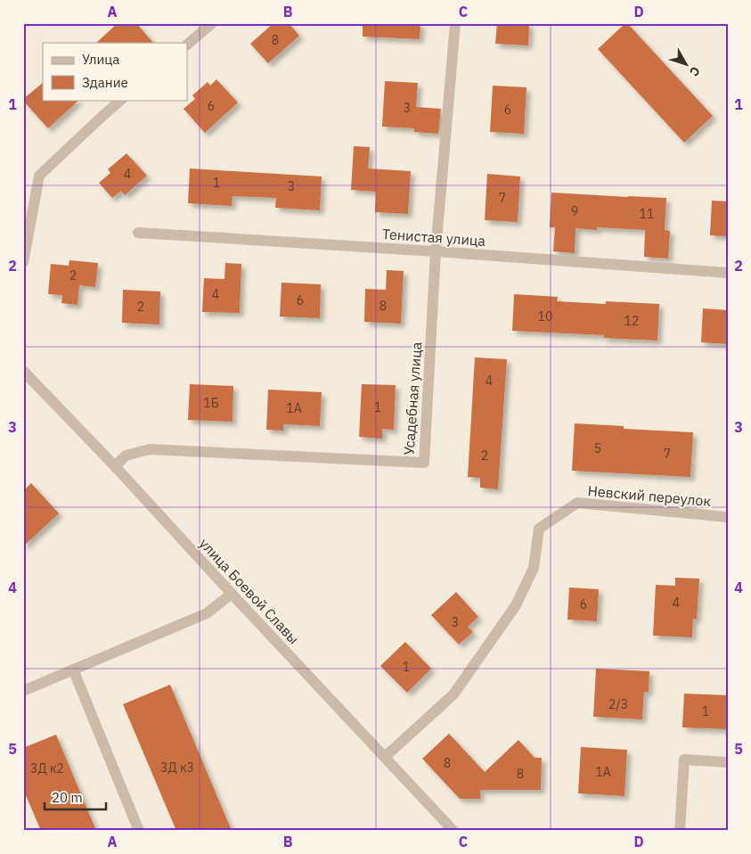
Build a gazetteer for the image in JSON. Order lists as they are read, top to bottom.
{
  "streets": {
    "street": [
      "Тенистая улица",
      "Усадебная улица",
      "Невский переулок",
      "улица Боевой Славы"
    ]
  },
  "crossings": [
    ["Тенистая улица", "Усадебная улица"],
    ["Усадебная улица", "улица Боевой Славы"],
    ["Невский переулок", "улица Боевой Славы"]
  ],
  "house_numbers": [
    "8",
    "6",
    "3",
    "6",
    "4",
    "1",
    "3",
    "7",
    "9",
    "11",
    "2",
    "4",
    "6",
    "8",
    "2",
    "10",
    "12",
    "4",
    "1Б",
    "1",
    "1А",
    "5",
    "7",
    "2",
    "4",
    "6",
    "3",
    "1",
    "2/3",
    "1",
    "8",
    "3Д к3",
    "3Д к2",
    "1А",
    "8"
  ],
  "legend": ["Улица", "Здание"],
  "scale_bar": "20 m",
  "north": "bottom right",
  "grid": {
    "columns": [
      "A",
      "B",
      "C",
      "D"
    ],
    "rows": [
      "1",
      "2",
      "3",
      "4",
      "5"
    ]
  }
}
